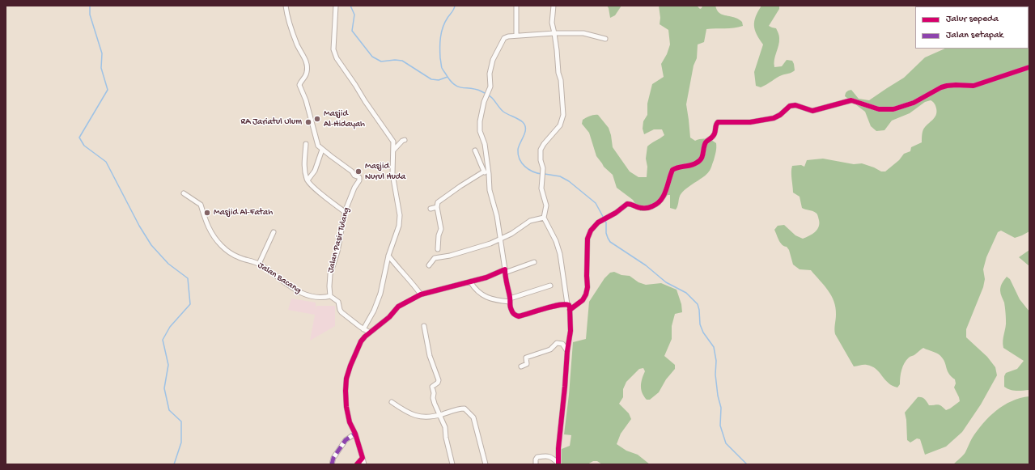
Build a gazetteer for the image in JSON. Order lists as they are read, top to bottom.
{
  "streets": {
    "street": ["Jalan Pasir Tulang", "Jalan Bacang"]
  },
  "crossings": [
    ["Jalan Pasir Tulang", "Jalan Bacang"]
  ],
  "places": [
    "Masjid Al-Hidayah",
    "RA Jariatul Ulum",
    "Masjid Nurul Huda",
    "Masjid Al-Fatah"
  ],
  "legend": ["Jalur sepeda", "Jalan setapak"]
}
